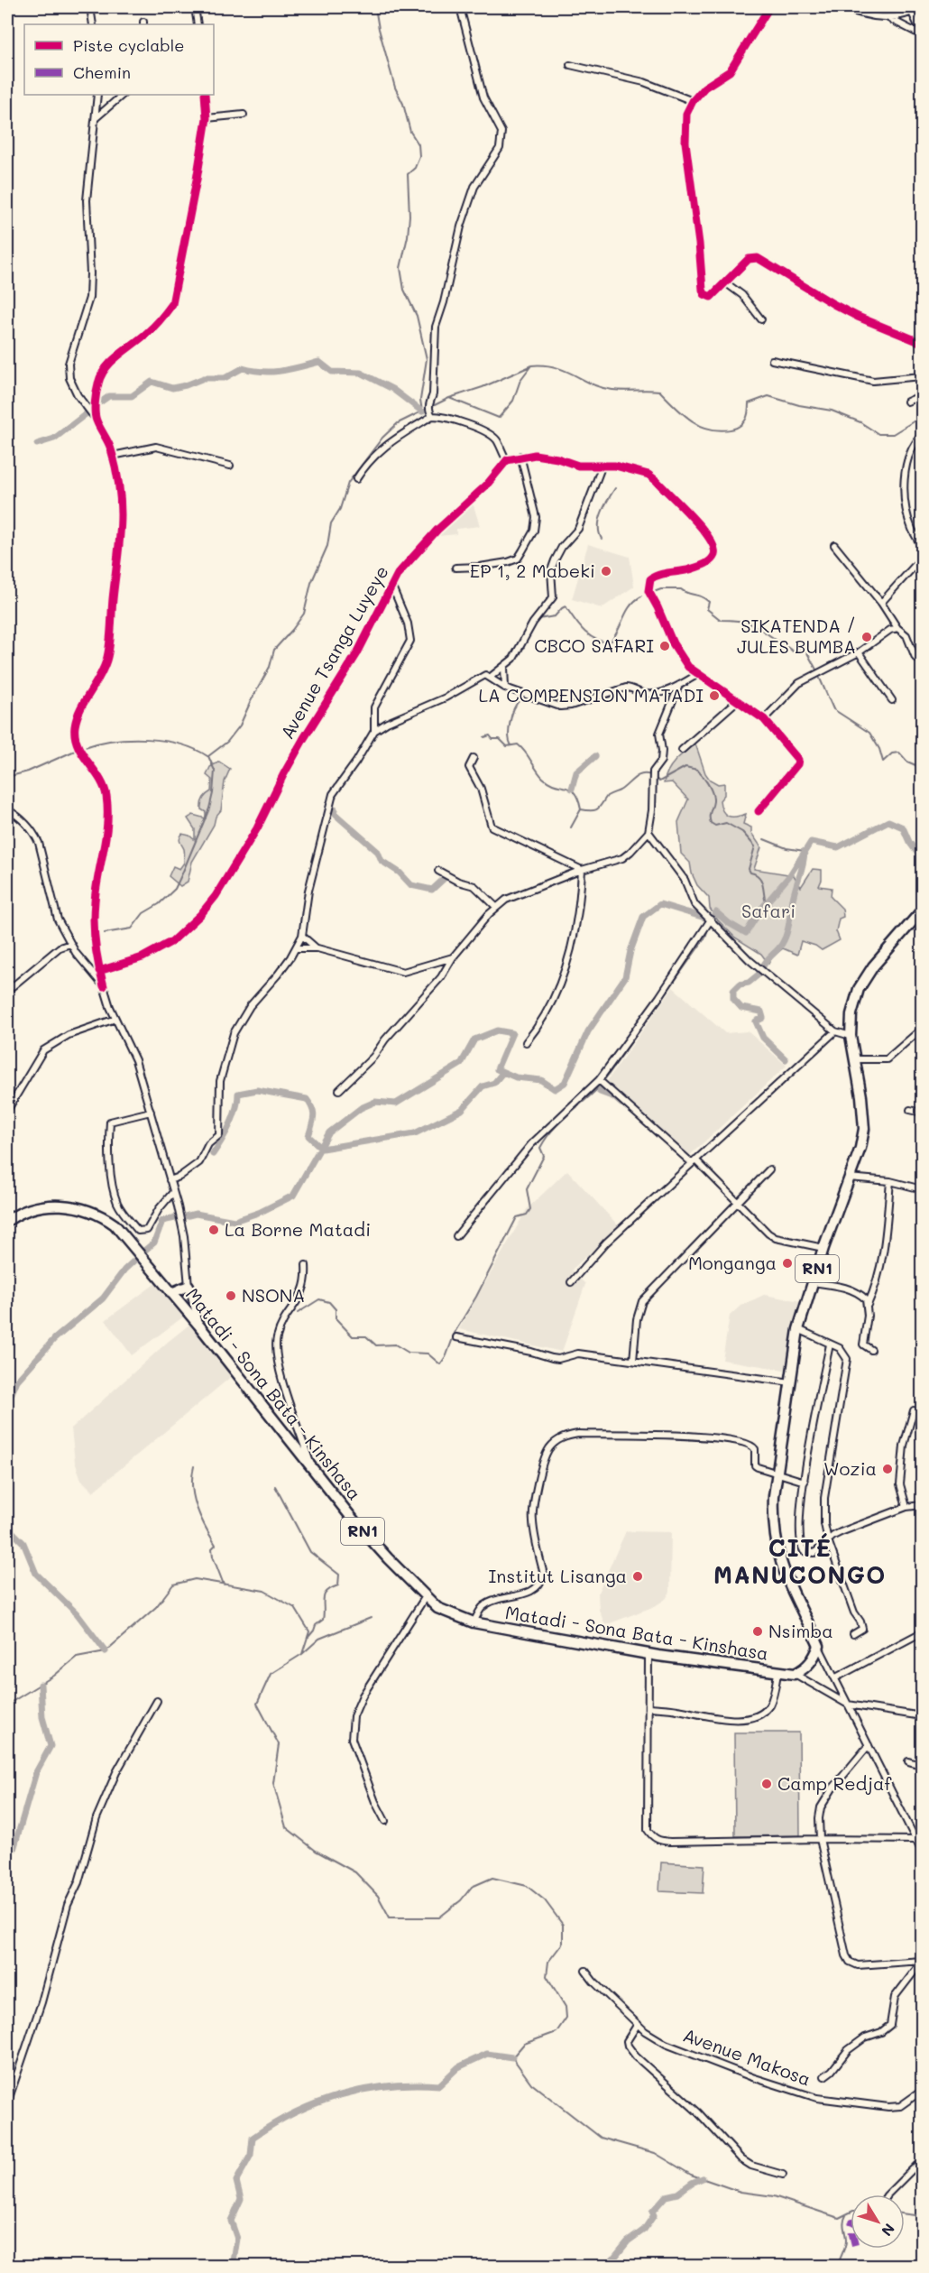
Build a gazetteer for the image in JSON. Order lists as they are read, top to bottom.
{
  "streets": {
    "highway": ["RN1", "Matadi - Sona Bata - Kinshasa"],
    "street": ["Avenue Tsanga Luyeye", "Avenue Makosa"]
  },
  "districts": ["CITÉ MANUCONGO"],
  "parks": ["Safari"],
  "places": [
    "EP 1, 2 Mabeki",
    "SIKATENDA / JULES BUMBA",
    "CBCO SAFARI",
    "LA COMPENSION MATADI",
    "La Borne Matadi",
    "Monganga",
    "NSONA",
    "Wozia",
    "Institut Lisanga",
    "Nsimba",
    "Camp Redjaf"
  ],
  "legend": ["Piste cyclable", "Chemin"],
  "north": "bottom right"
}
